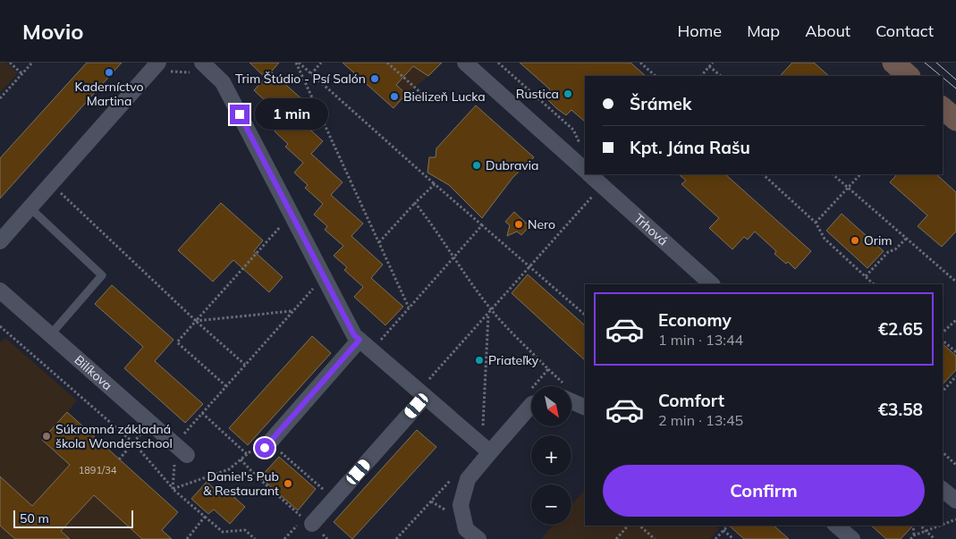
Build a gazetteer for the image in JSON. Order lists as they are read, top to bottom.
{
  "streets": {
    "street": ["Trhová", "Bilíkova"]
  },
  "places": [
    "Kaderníctvo Martina",
    "Trim Štúdio - Psí Salón",
    "Rustica",
    "Bielizeň Lucka",
    "Dubravia",
    "Nero",
    "Orim",
    "Priateľky",
    "Súkromná základná škola Wonderschool",
    "Daniel's Pub & Restaurant"
  ],
  "house_numbers": ["1891/34"],
  "scale_bar": "50 m",
  "north": "bottom right",
  "page": {
    "header": "Movio",
    "nav": [
      "Home",
      "Map",
      "About",
      "Contact"
    ],
    "banner": ["Šrámek", "Kpt. Jána Rašu"],
    "bubble": "1 min",
    "list": [
      {
        "name": "Economy",
        "note": "1 min · 13:44",
        "value": "€2.65"
      },
      {
        "name": "Comfort",
        "note": "2 min · 13:45",
        "value": "€3.58"
      }
    ],
    "map_buttons": ["+", "−"],
    "buttons": "Confirm",
    "scale": "50 m"
  }
}
